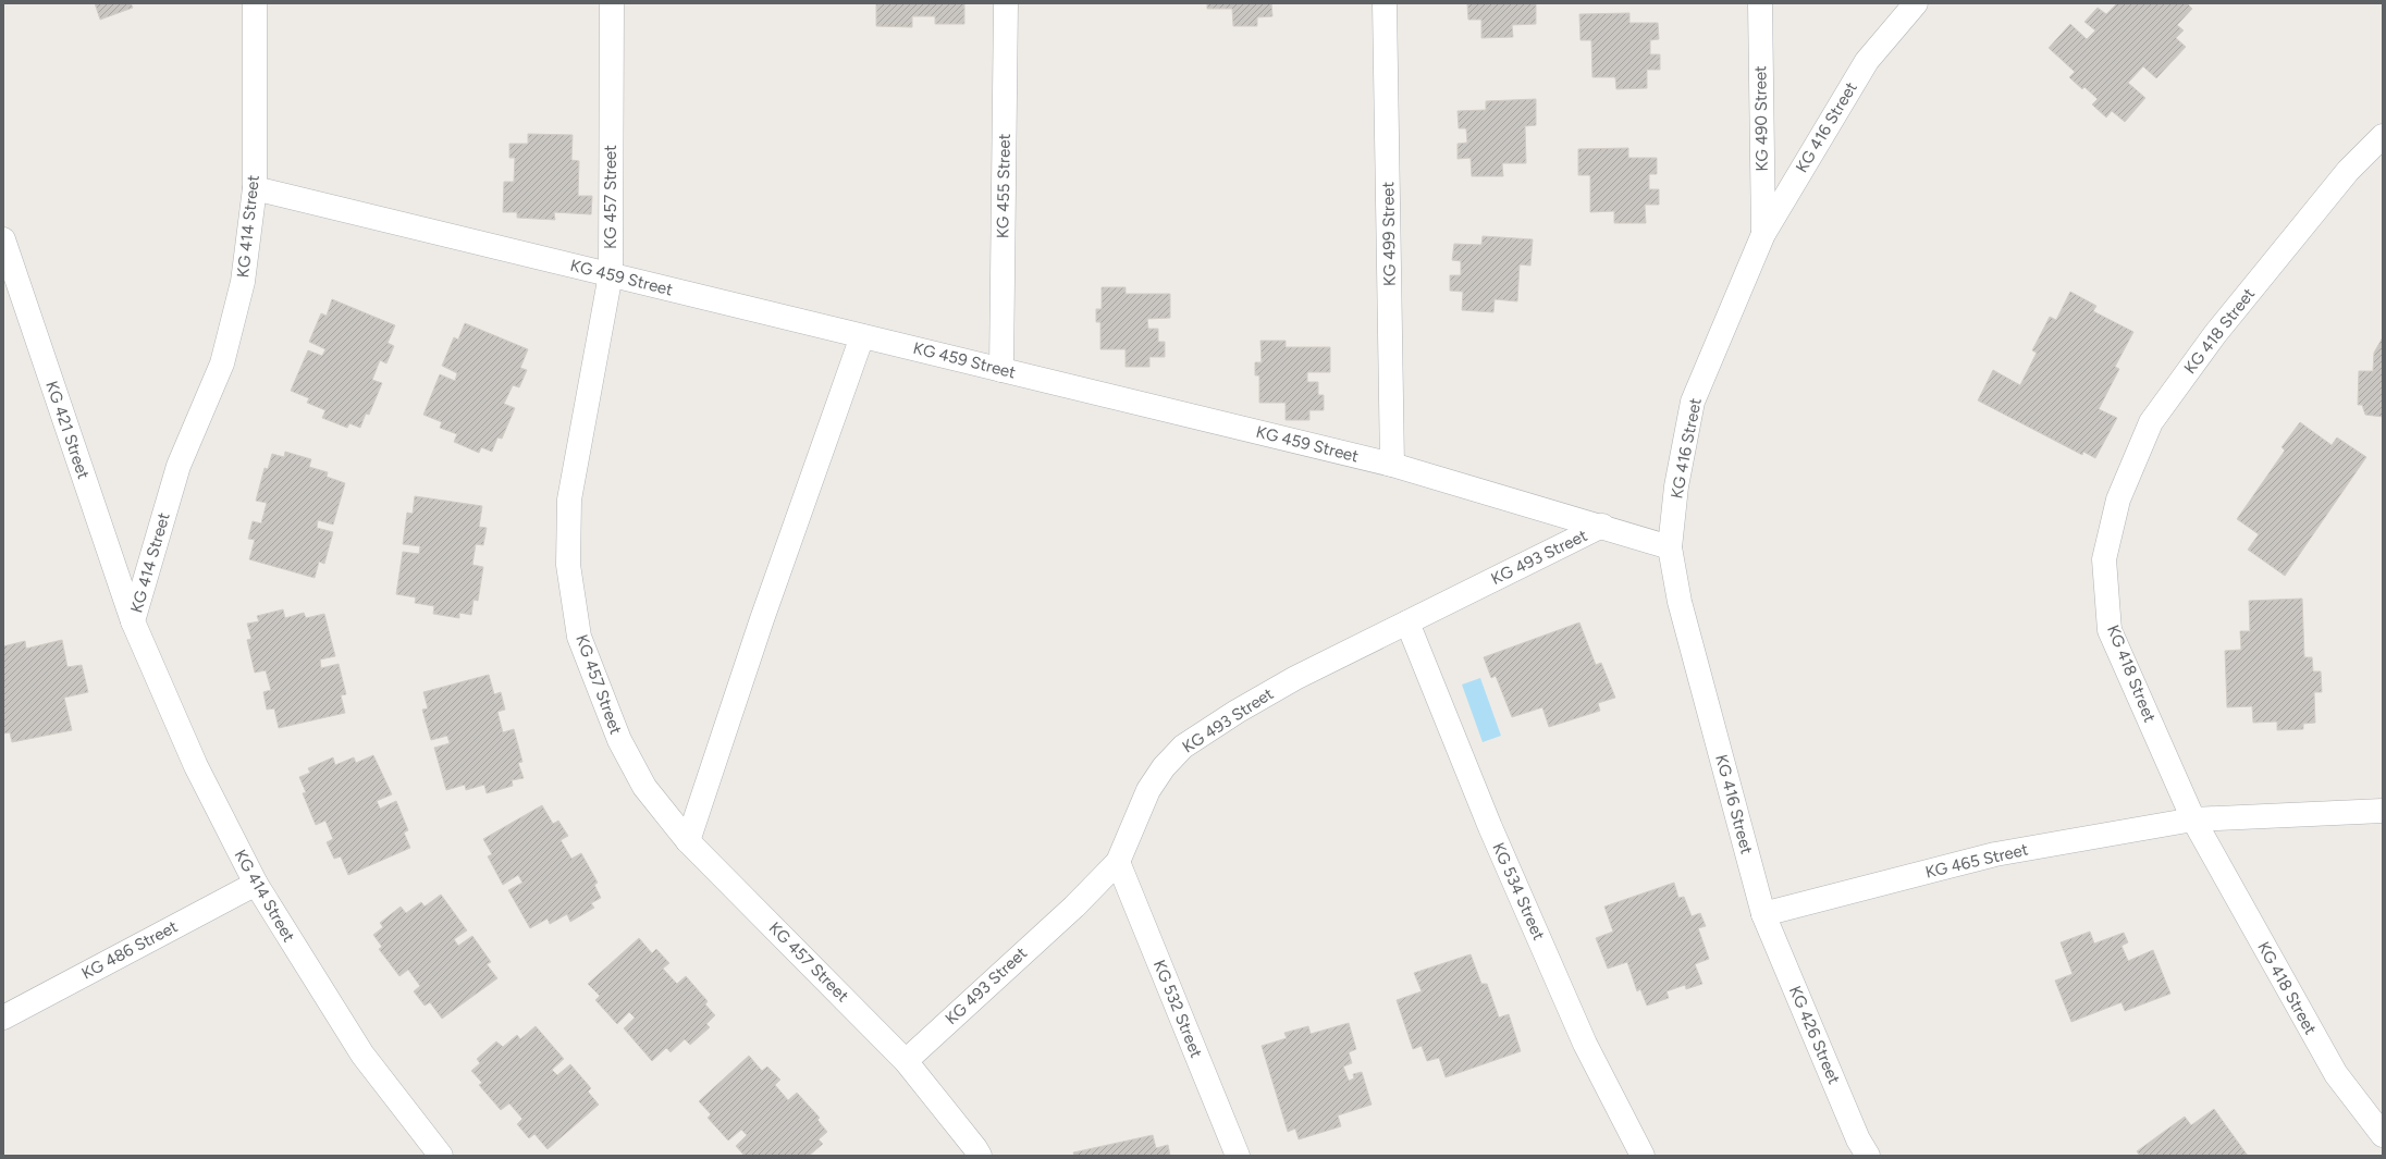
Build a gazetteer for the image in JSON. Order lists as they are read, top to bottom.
{
  "streets": {
    "street": [
      "KG 490 Street",
      "KG 416 Street",
      "KG 455 Street",
      "KG 457 Street",
      "KG 414 Street",
      "KG 499 Street",
      "KG 459 Street",
      "KG 418 Street",
      "KG 421 Street",
      "KG 493 Street",
      "KG 465 Street",
      "KG 534 Street",
      "KG 486 Street",
      "KG 532 Street",
      "KG 426 Street"
    ]
  },
  "crossings": [
    ["KG 490 Street", "KG 416 Street"],
    ["KG 416 Street", "KG 459 Street"],
    ["KG 416 Street", "KG 465 Street"],
    ["KG 416 Street", "KG 426 Street"],
    ["KG 455 Street", "KG 459 Street"],
    ["KG 457 Street", "KG 459 Street"],
    ["KG 457 Street", "KG 493 Street"],
    ["KG 414 Street", "KG 459 Street"],
    ["KG 414 Street", "KG 421 Street"],
    ["KG 414 Street", "KG 486 Street"],
    ["KG 499 Street", "KG 459 Street"],
    ["KG 459 Street", "KG 493 Street"],
    ["KG 418 Street", "KG 465 Street"],
    ["KG 493 Street", "KG 534 Street"],
    ["KG 493 Street", "KG 532 Street"],
    ["KG 465 Street", "KG 426 Street"]
  ]
}
